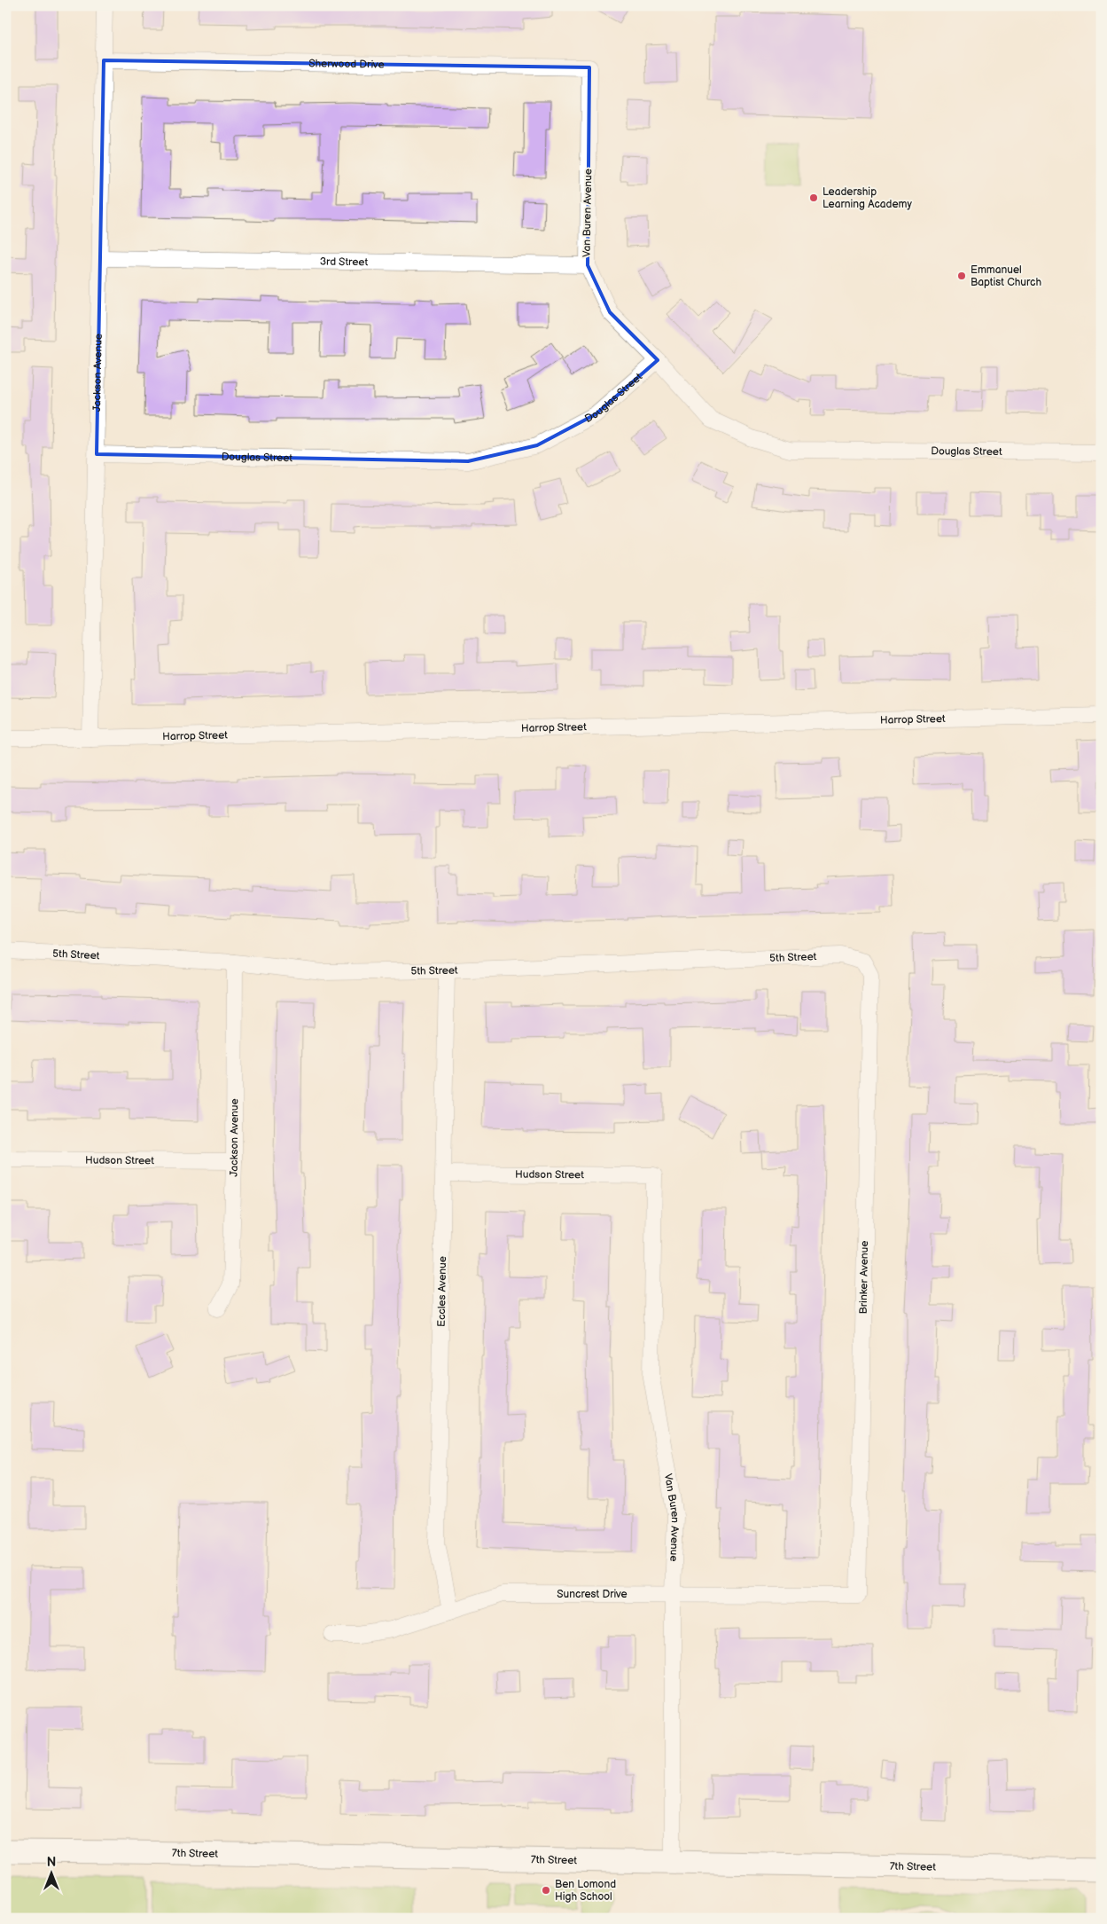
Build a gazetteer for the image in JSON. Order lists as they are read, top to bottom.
{
  "streets": {
    "street": [
      "Sherwood Drive",
      "Van Buren Avenue",
      "3rd Street",
      "Jackson Avenue",
      "Douglas Street",
      "Harrop Street",
      "5th Street",
      "Hudson Street",
      "Brinker Avenue",
      "Eccles Avenue",
      "Suncrest Drive",
      "7th Street"
    ]
  },
  "crossings": [
    ["Sherwood Drive", "Van Buren Avenue"],
    ["Sherwood Drive", "Jackson Avenue"],
    ["Van Buren Avenue", "3rd Street"],
    ["Van Buren Avenue", "Douglas Street"],
    ["Van Buren Avenue", "Hudson Street"],
    ["Van Buren Avenue", "Suncrest Drive"],
    ["Van Buren Avenue", "7th Street"],
    ["3rd Street", "Jackson Avenue"],
    ["Jackson Avenue", "Douglas Street"],
    ["Jackson Avenue", "Harrop Street"],
    ["Jackson Avenue", "5th Street"],
    ["Jackson Avenue", "Hudson Street"],
    ["5th Street", "Brinker Avenue"],
    ["5th Street", "Eccles Avenue"],
    ["Hudson Street", "Eccles Avenue"],
    ["Brinker Avenue", "Suncrest Drive"],
    ["Eccles Avenue", "Suncrest Drive"]
  ],
  "places": ["Leadership Learning Academy", "Emmanuel Baptist Church", "Ben Lomond High School"],
  "north": "top"
}
